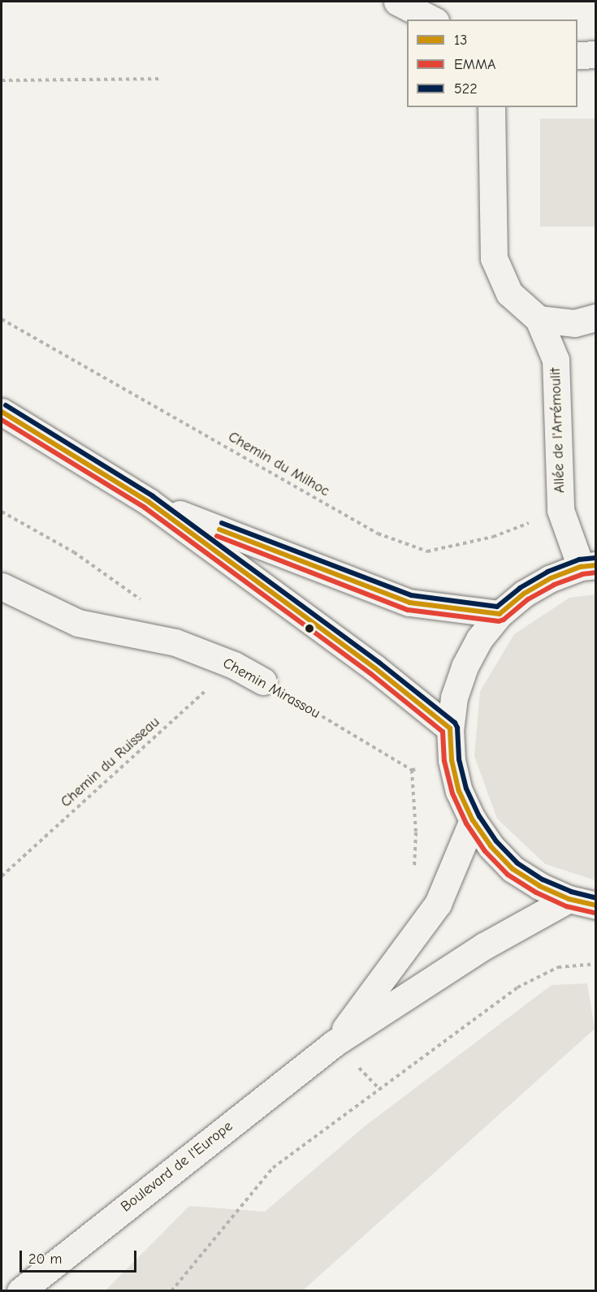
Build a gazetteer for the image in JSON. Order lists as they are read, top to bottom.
{
  "streets": {
    "main road": ["Allée de l'Arrémoulit", "Chemin Mirassou", "Boulevard de l'Europe"],
    "path": ["Chemin du Milhoc", "Chemin du Ruisseau"]
  },
  "crossings": [
    ["Allée de l'Arrémoulit", "Chemin du Milhoc"],
    ["Chemin Mirassou", "Chemin du Ruisseau"]
  ],
  "lines": ["transit line 522", "transit line 13", "transit line EMMA"],
  "legend": ["13", "EMMA", "522"],
  "scale_bar": "20 m"
}
